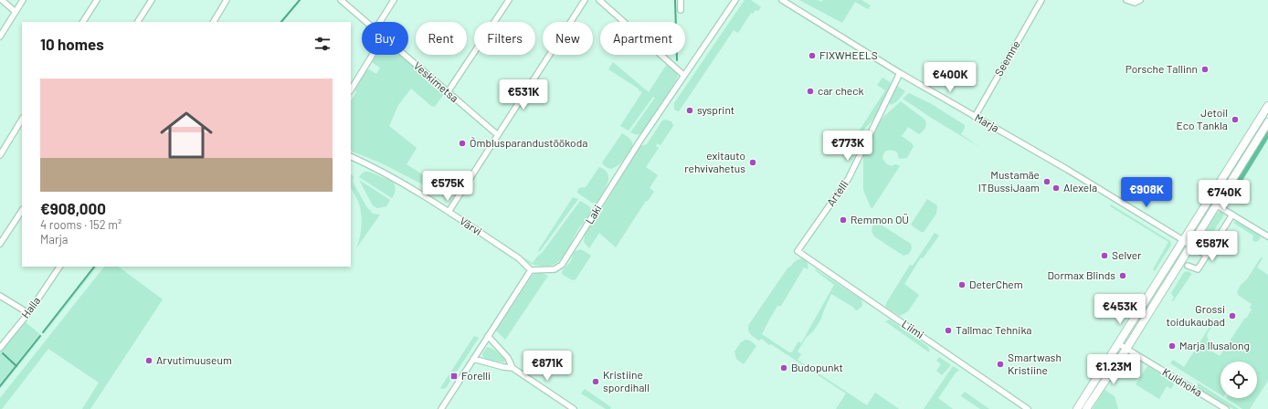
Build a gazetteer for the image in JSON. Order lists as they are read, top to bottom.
{
  "streets": {
    "street": [
      "Seemne",
      "Veskimetsa",
      "Marja",
      "Artelli",
      "Laki",
      "Värvi",
      "Halla",
      "Liimi",
      "Kuldnoka"
    ]
  },
  "crossings": [
    ["Seemne", "Marja"],
    ["Marja", "Artelli"],
    ["Artelli", "Liimi"],
    ["Laki", "Värvi"]
  ],
  "places": {
    "other": [
      "FIXWHEELS",
      "Porsche Tallinn",
      "car check",
      "sysprint",
      "Jetoil Eco Tankla",
      "Õmblusparandustöökoda",
      "exitauto rehvivahetus",
      "Mustamäe ITBussiJaam",
      "Alexela",
      "Remmon OÜ",
      "Selver",
      "Dormax Blinds",
      "DeterChem",
      "Grossi toidukaubad",
      "Tallmac Tehnika",
      "Marja Ilusalong",
      "Arvutimuuseum",
      "Smartwash Kristiine",
      "Budopunkt",
      "Kristiine spordihall"
    ],
    "transit": ["Forelli"]
  },
  "page": {
    "chip": [
      "Buy",
      "Rent",
      "Filters",
      "New",
      "Apartment"
    ],
    "heading": "10 homes",
    "price": [
      "€400K",
      "€531K",
      "€773K",
      "€575K",
      "€908K",
      "€740K",
      "€587K",
      "€453K",
      "€871K",
      "€1.23M"
    ],
    "list": [
      {
        "name": "€908,000",
        "note": "4 rooms · 152 m² · Marja"
      }
    ]
  }
}
